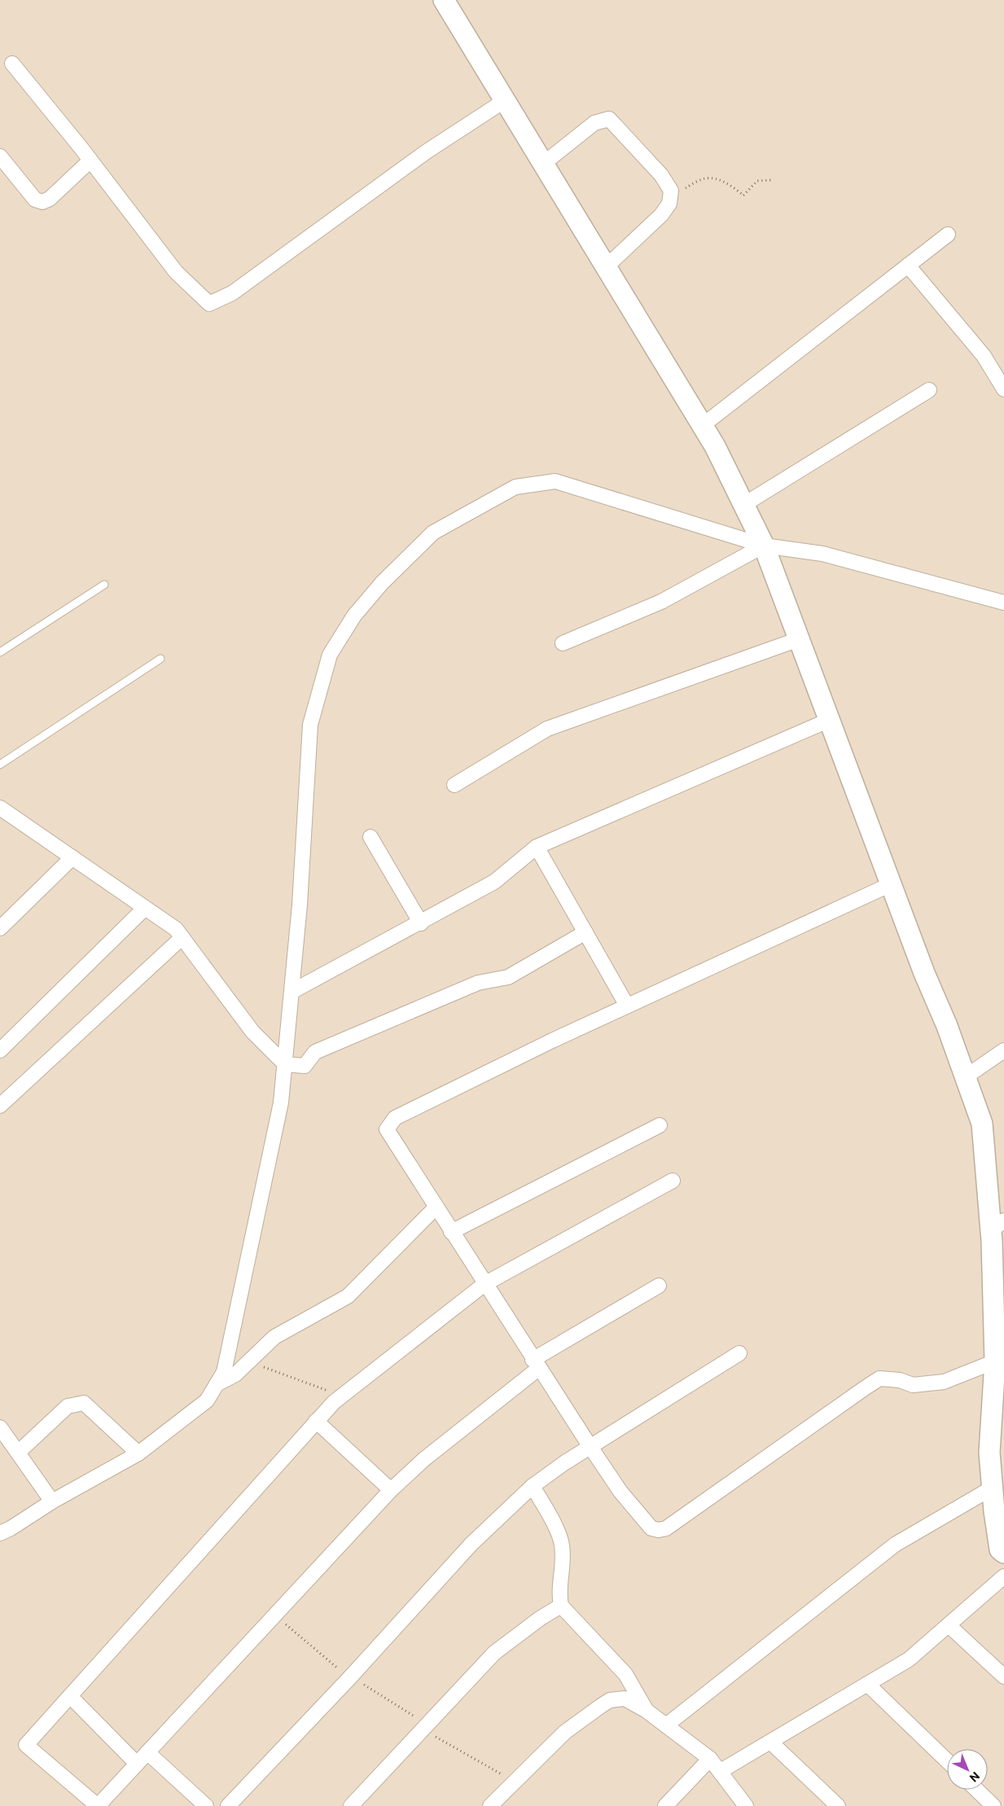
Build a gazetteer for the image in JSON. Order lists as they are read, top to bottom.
{
  "north": "bottom right"
}
